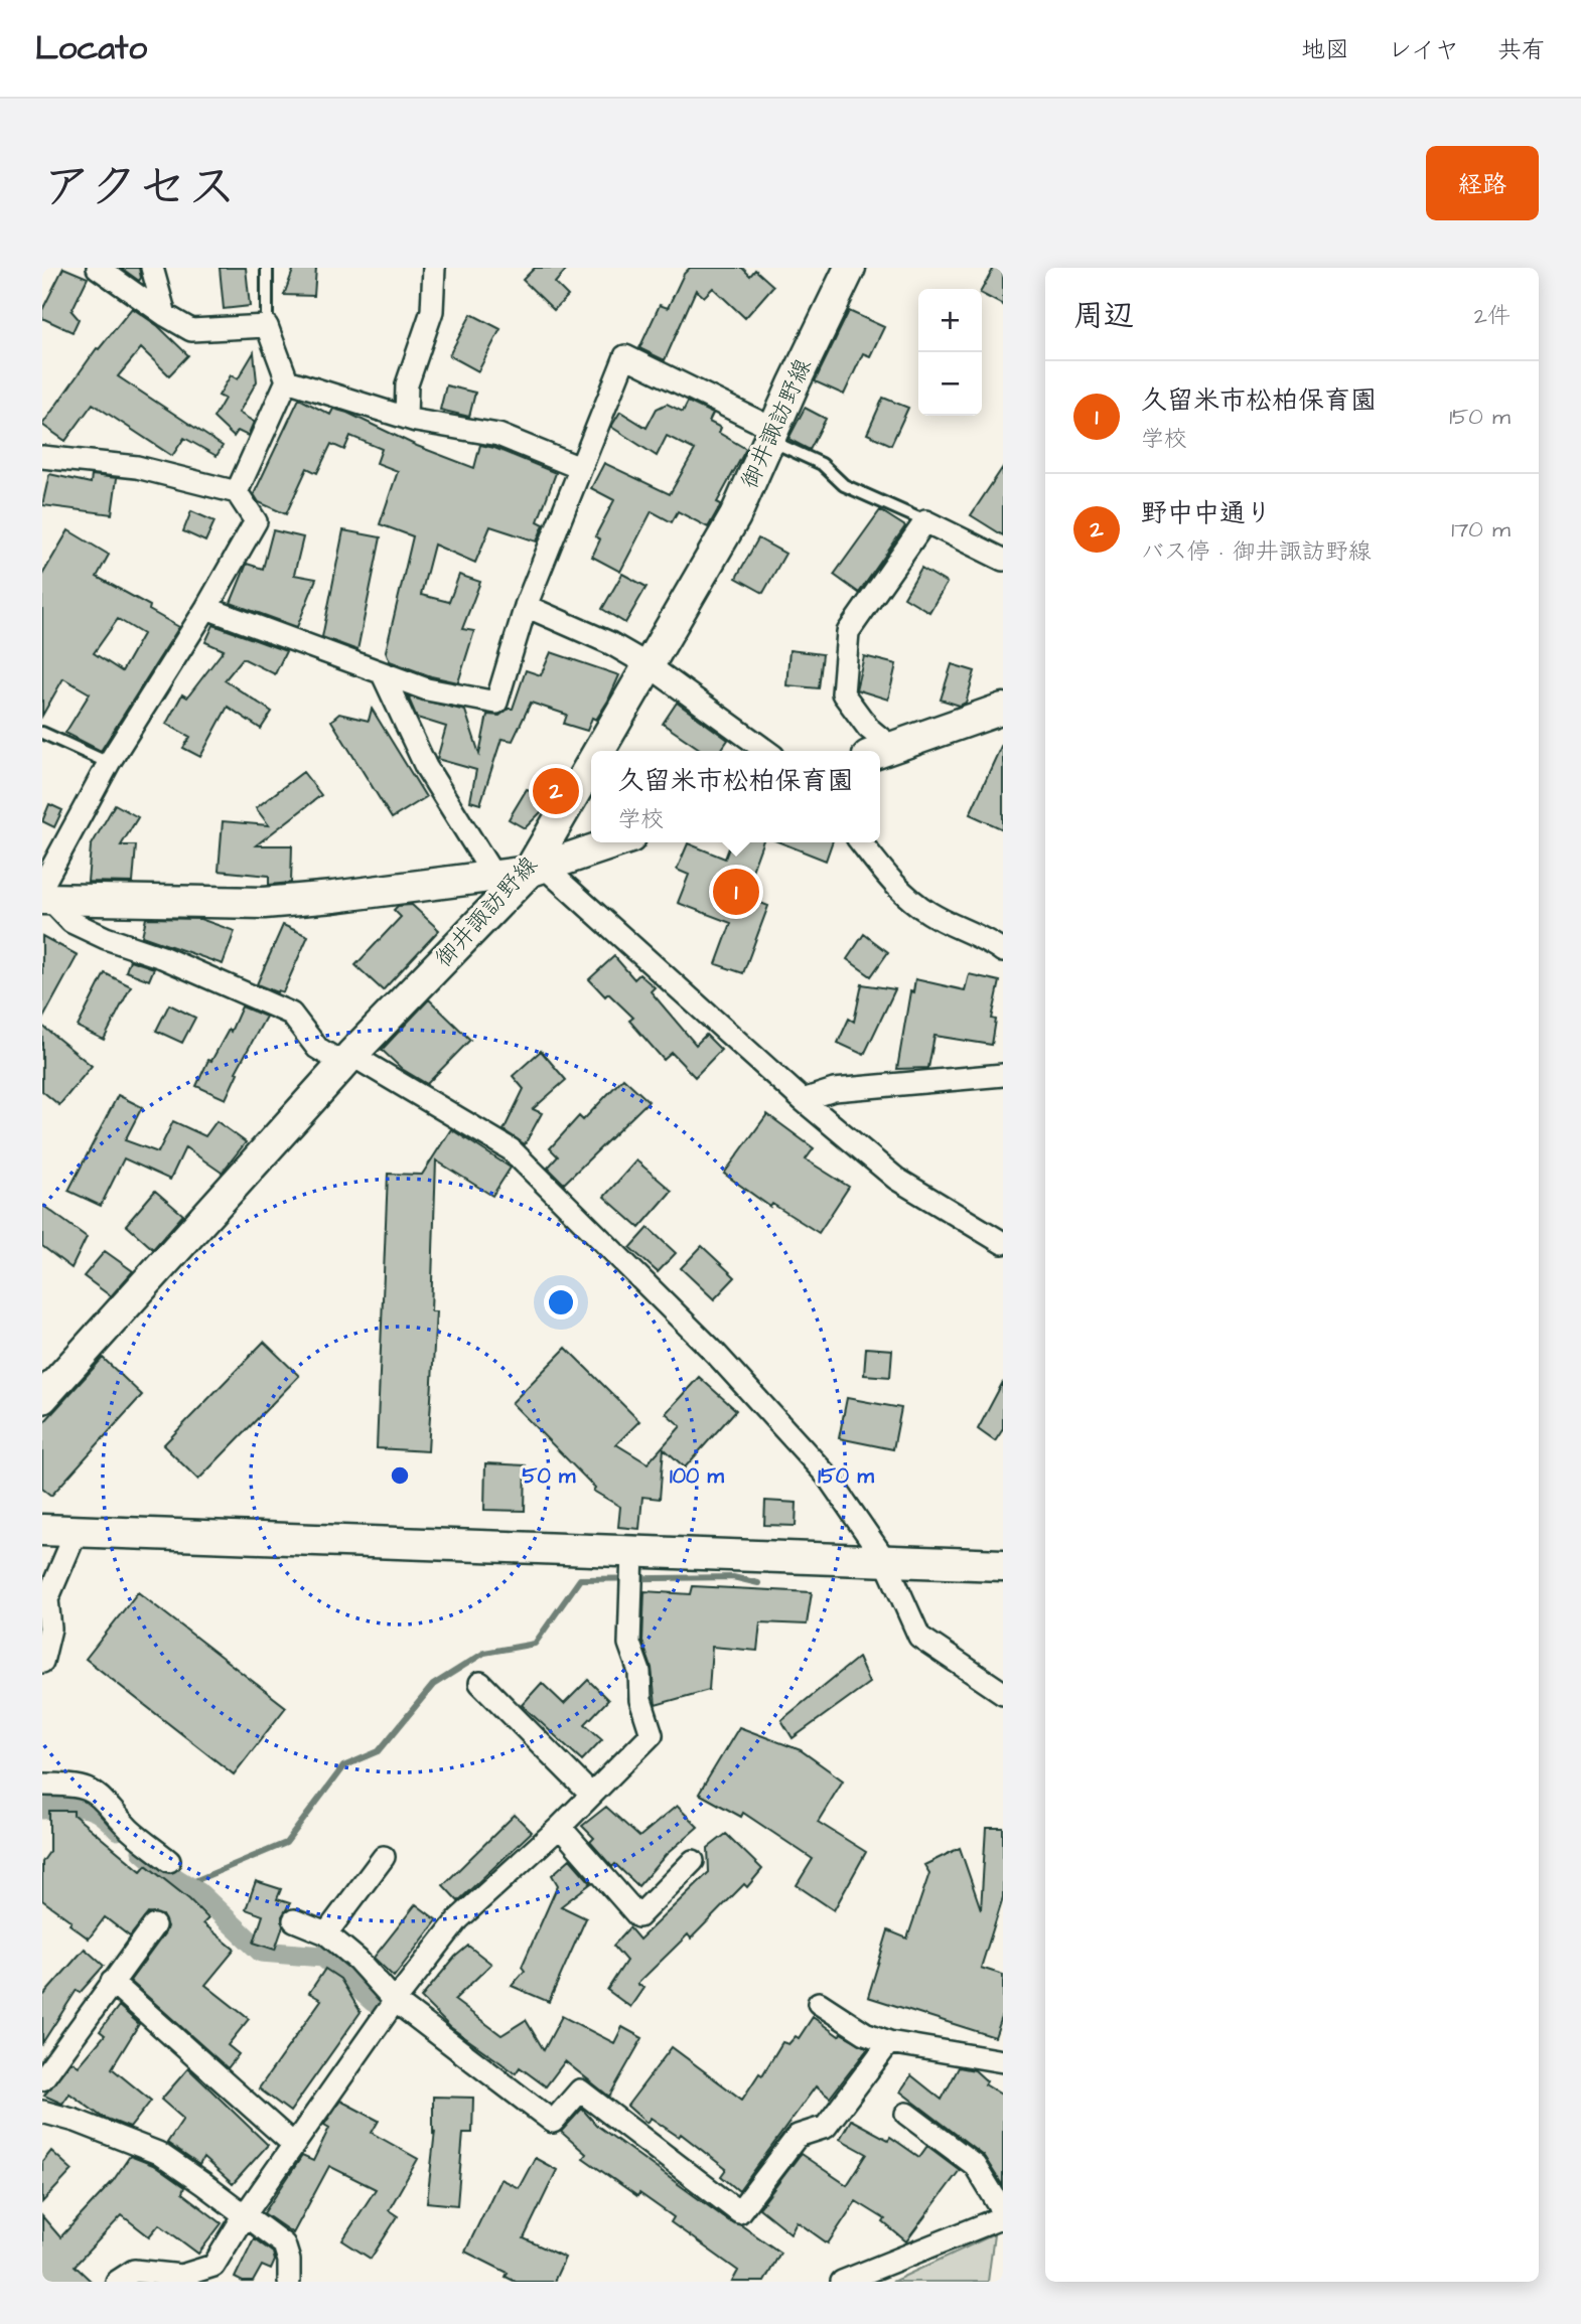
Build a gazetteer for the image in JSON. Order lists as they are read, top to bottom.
{
  "streets": {
    "street": ["御井諏訪野線"]
  },
  "page": {
    "header": "Locato",
    "nav": ["地図", "レイヤ", "共有"],
    "title": "アクセス",
    "buttons": "経路",
    "heading": ["周辺", "2件"],
    "map_buttons": ["+", "−"],
    "list": [
      {
        "mark": "1",
        "name": "久留米市松柏保育園",
        "note": "学校",
        "value": "150 m"
      },
      {
        "mark": "2",
        "name": "野中中通り",
        "note": "バス停 · 御井諏訪野線",
        "value": "170 m"
      }
    ],
    "popup": ["久留米市松柏保育園", "学校"],
    "pins": ["2", "1"]
  },
  "rings": ["50 m", "100 m", "150 m"]
}
